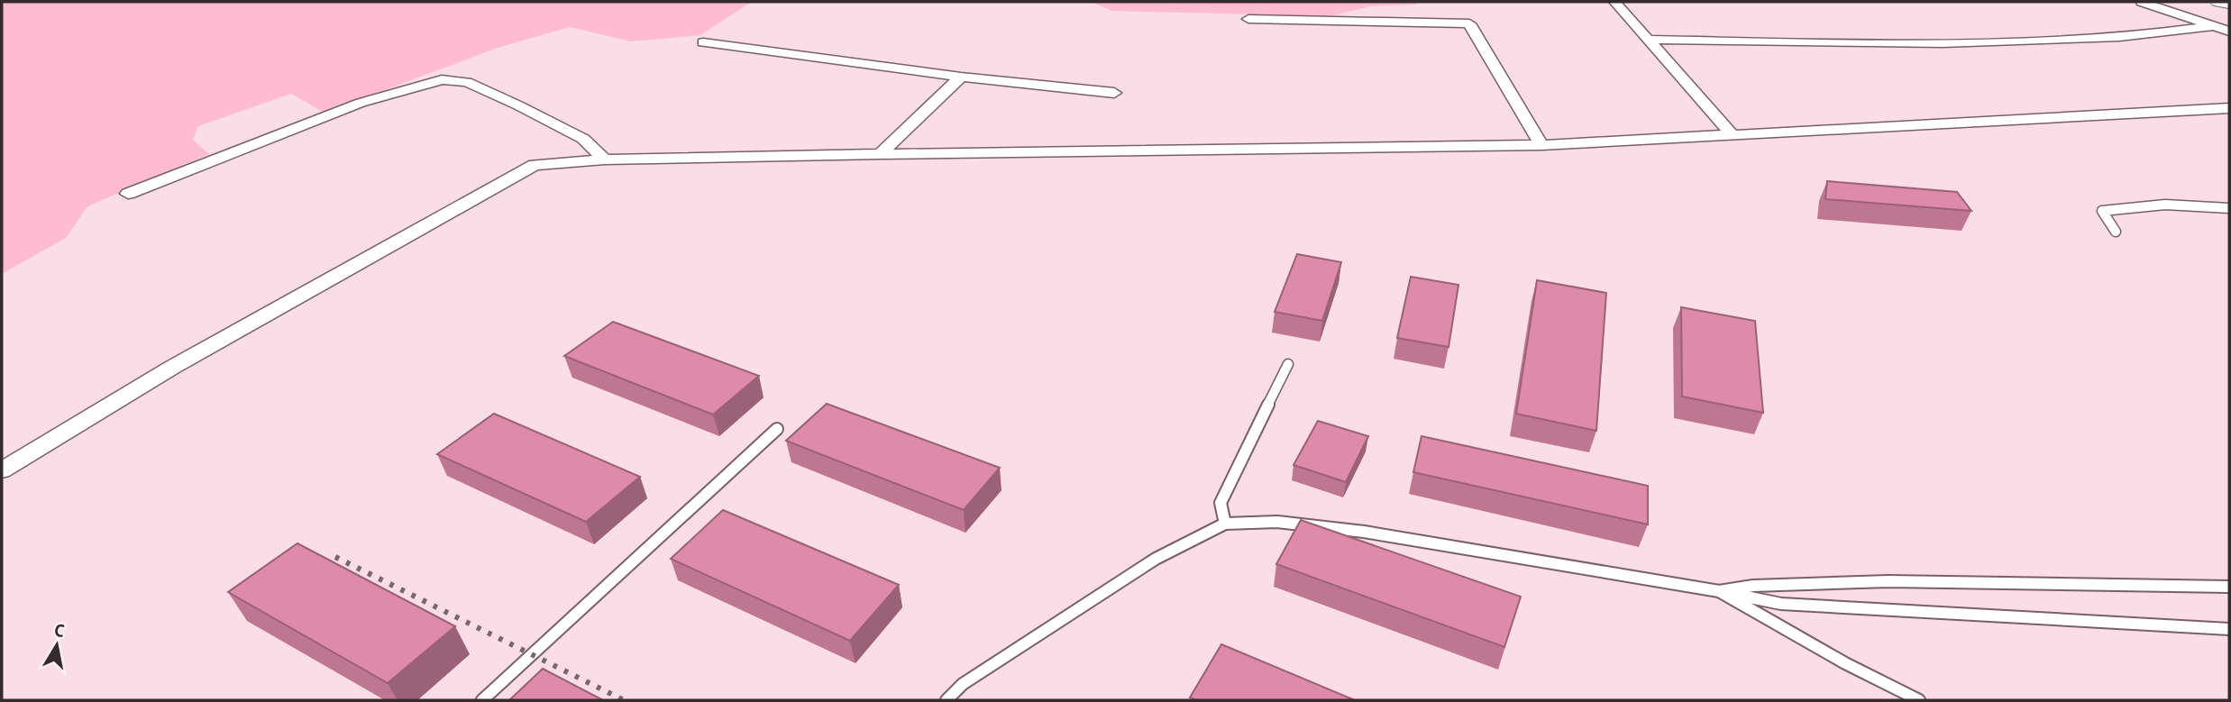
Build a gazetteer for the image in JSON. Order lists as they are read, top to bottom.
{
  "north": "top"
}
